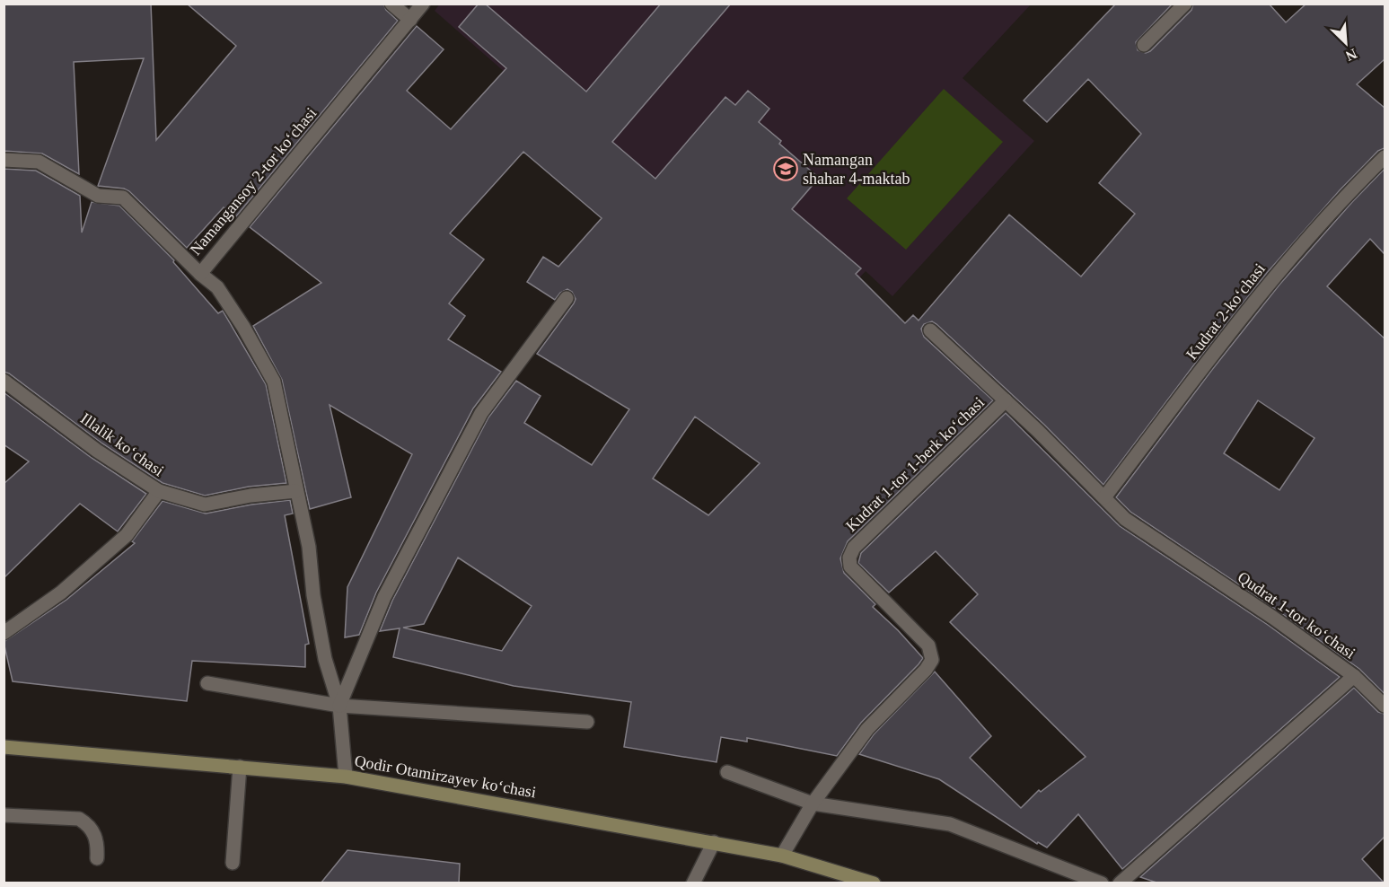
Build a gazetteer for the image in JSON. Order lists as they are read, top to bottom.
{
  "streets": {
    "main road": ["Qodir Otamirzayev koʻchasi"],
    "street": [
      "Namangansoy 2-tor koʻchasi",
      "Kudrat 2-koʻchasi",
      "Illalik koʻchasi",
      "Kudrat 1-tor 1-berk koʻchasi",
      "Qudrat 1-tor koʻchasi"
    ]
  },
  "crossings": [
    ["Namangansoy 2-tor koʻchasi", "Illalik koʻchasi"],
    ["Namangansoy 2-tor koʻchasi", "Qodir Otamirzayev koʻchasi"],
    ["Kudrat 2-koʻchasi", "Qudrat 1-tor koʻchasi"],
    ["Kudrat 1-tor 1-berk koʻchasi", "Qudrat 1-tor koʻchasi"],
    ["Kudrat 1-tor 1-berk koʻchasi", "Qodir Otamirzayev koʻchasi"]
  ],
  "places": {
    "school or university": ["Namangan shahar 4-maktab"]
  },
  "north": "bottom right"
}
